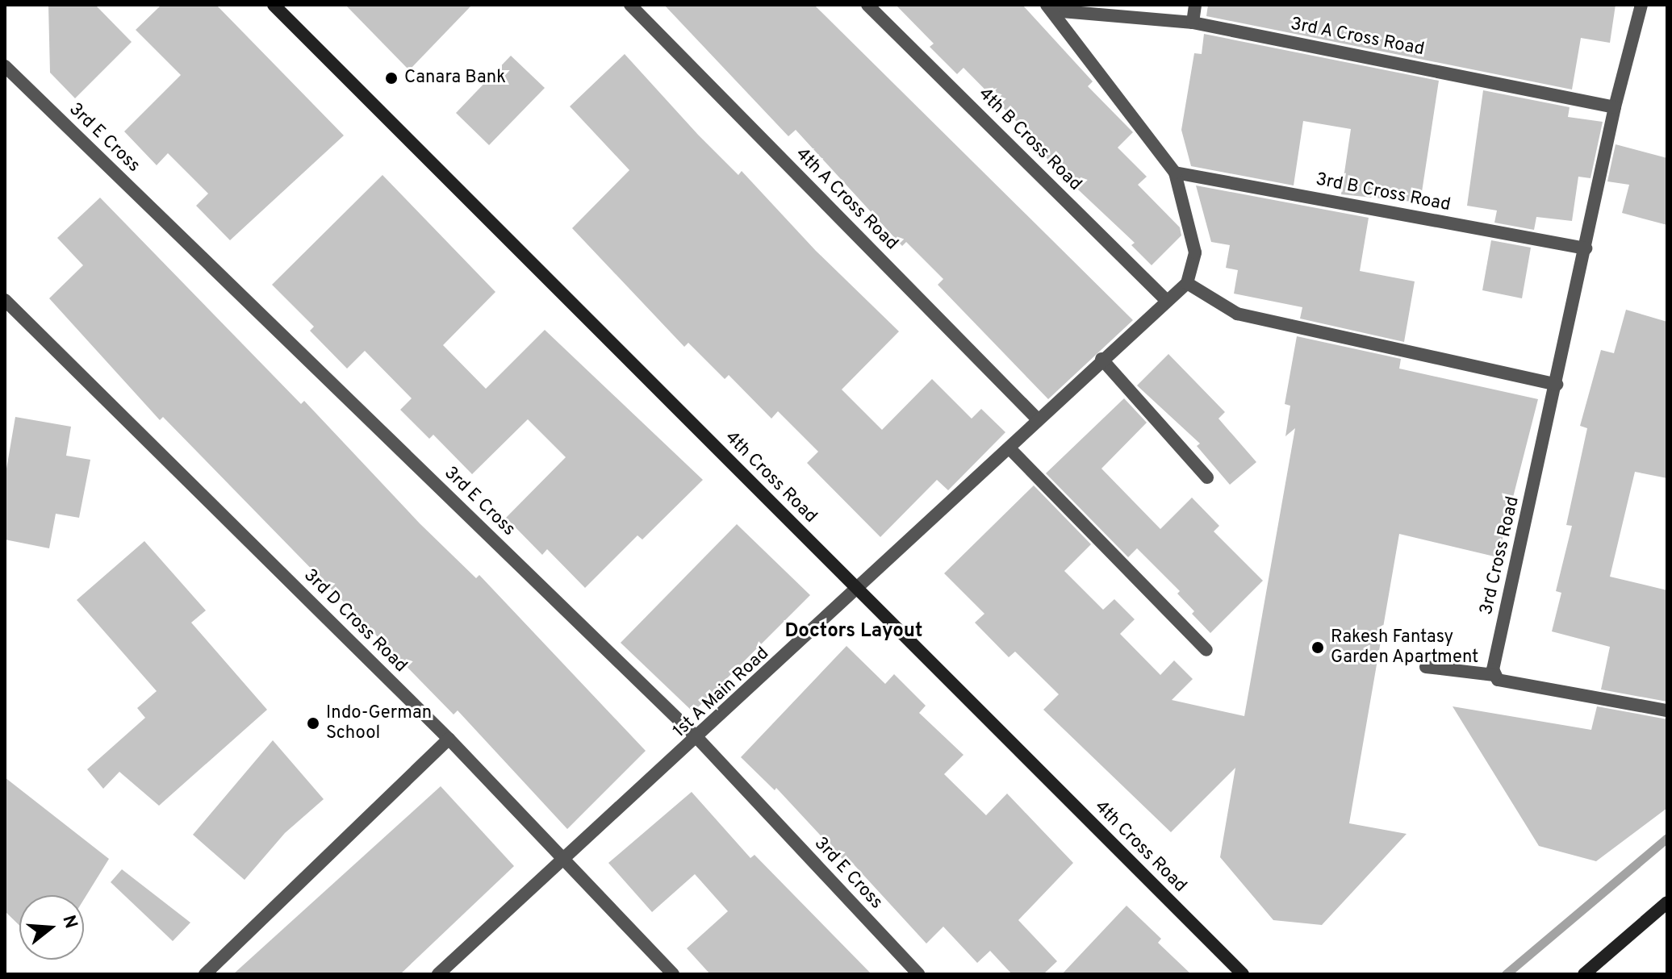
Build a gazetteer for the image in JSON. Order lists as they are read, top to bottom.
{
  "streets": {
    "street": [
      "3rd A Cross Road",
      "3rd E Cross",
      "4th B Cross Road",
      "3rd B Cross Road",
      "4th A Cross Road",
      "4th Cross Road",
      "3rd Cross Road",
      "3rd D Cross Road",
      "1st A Main Road"
    ]
  },
  "crossings": [
    ["3rd A Cross Road", "3rd Cross Road"],
    ["3rd E Cross", "1st A Main Road"],
    ["4th B Cross Road", "1st A Main Road"],
    ["3rd B Cross Road", "3rd Cross Road"],
    ["4th A Cross Road", "1st A Main Road"],
    ["4th Cross Road", "1st A Main Road"],
    ["3rd D Cross Road", "1st A Main Road"]
  ],
  "districts": ["Doctors Layout"],
  "places": ["Canara Bank", "Rakesh Fantasy Garden Apartment", "Indo-German School"],
  "north": "right"
}
